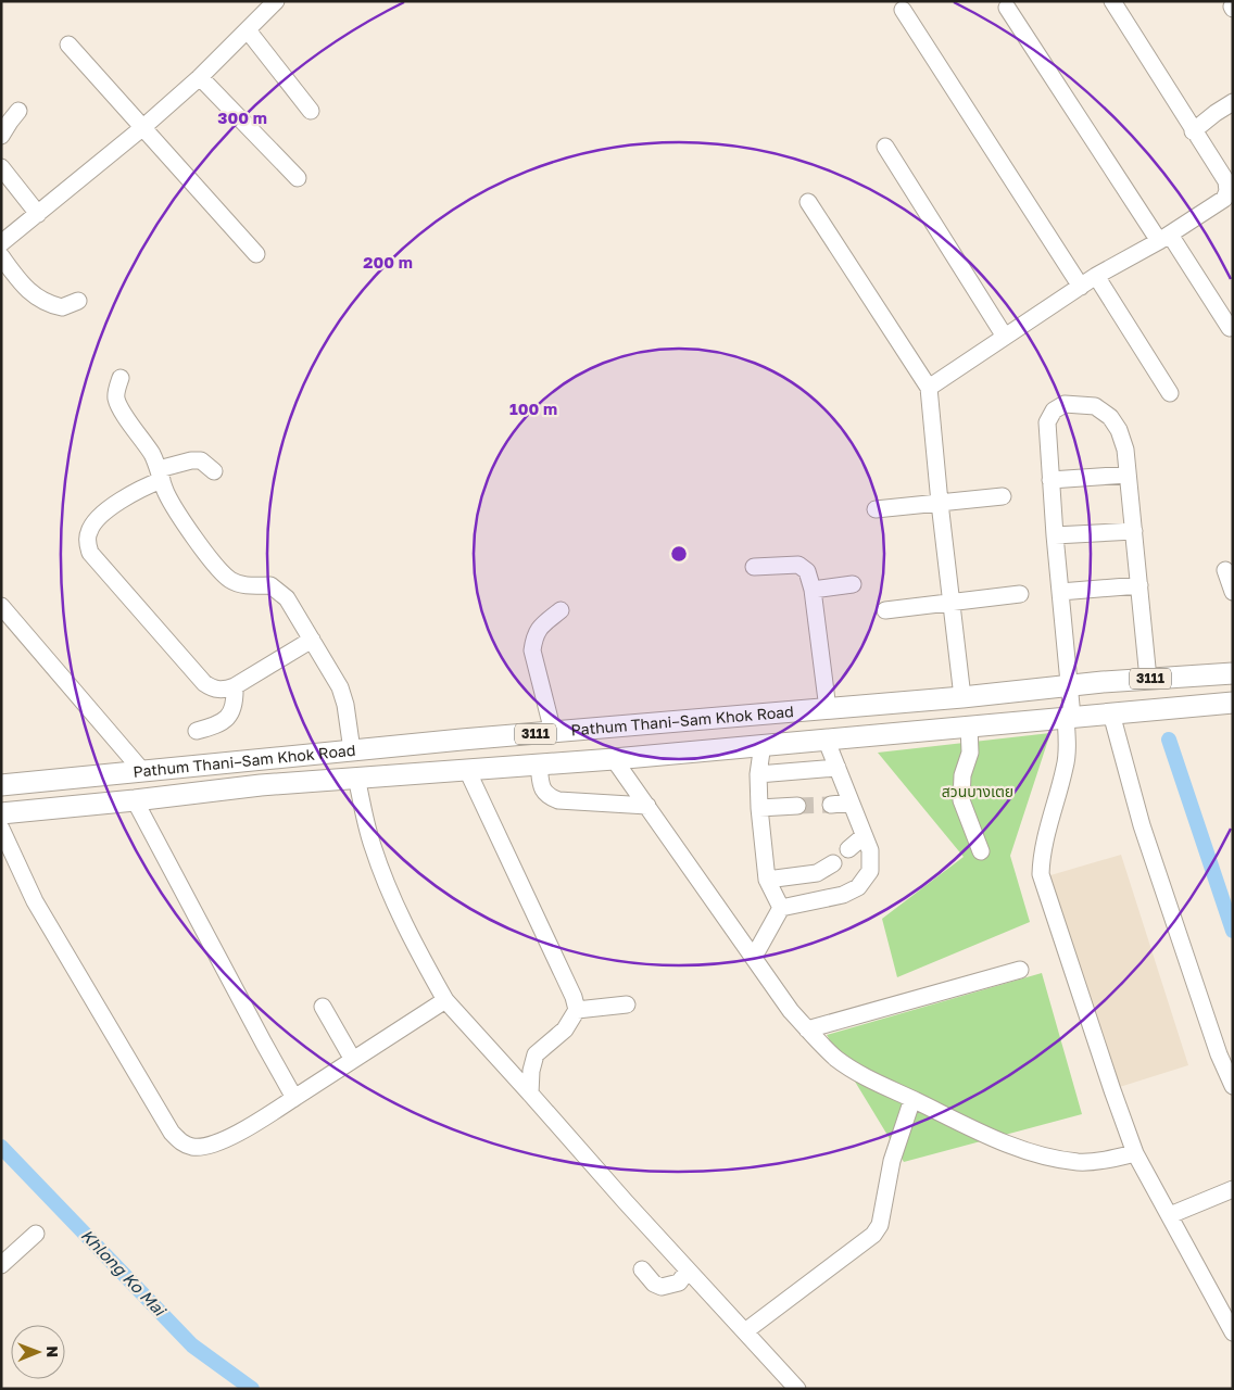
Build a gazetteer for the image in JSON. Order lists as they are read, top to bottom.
{
  "streets": {
    "main road": ["3111", "Pathum Thani–Sam Khok Road"]
  },
  "water": ["Khlong Ko Mai"],
  "parks": ["สวนบางเตย"],
  "north": "right",
  "rings": ["300 m", "200 m", "100 m"]
}
